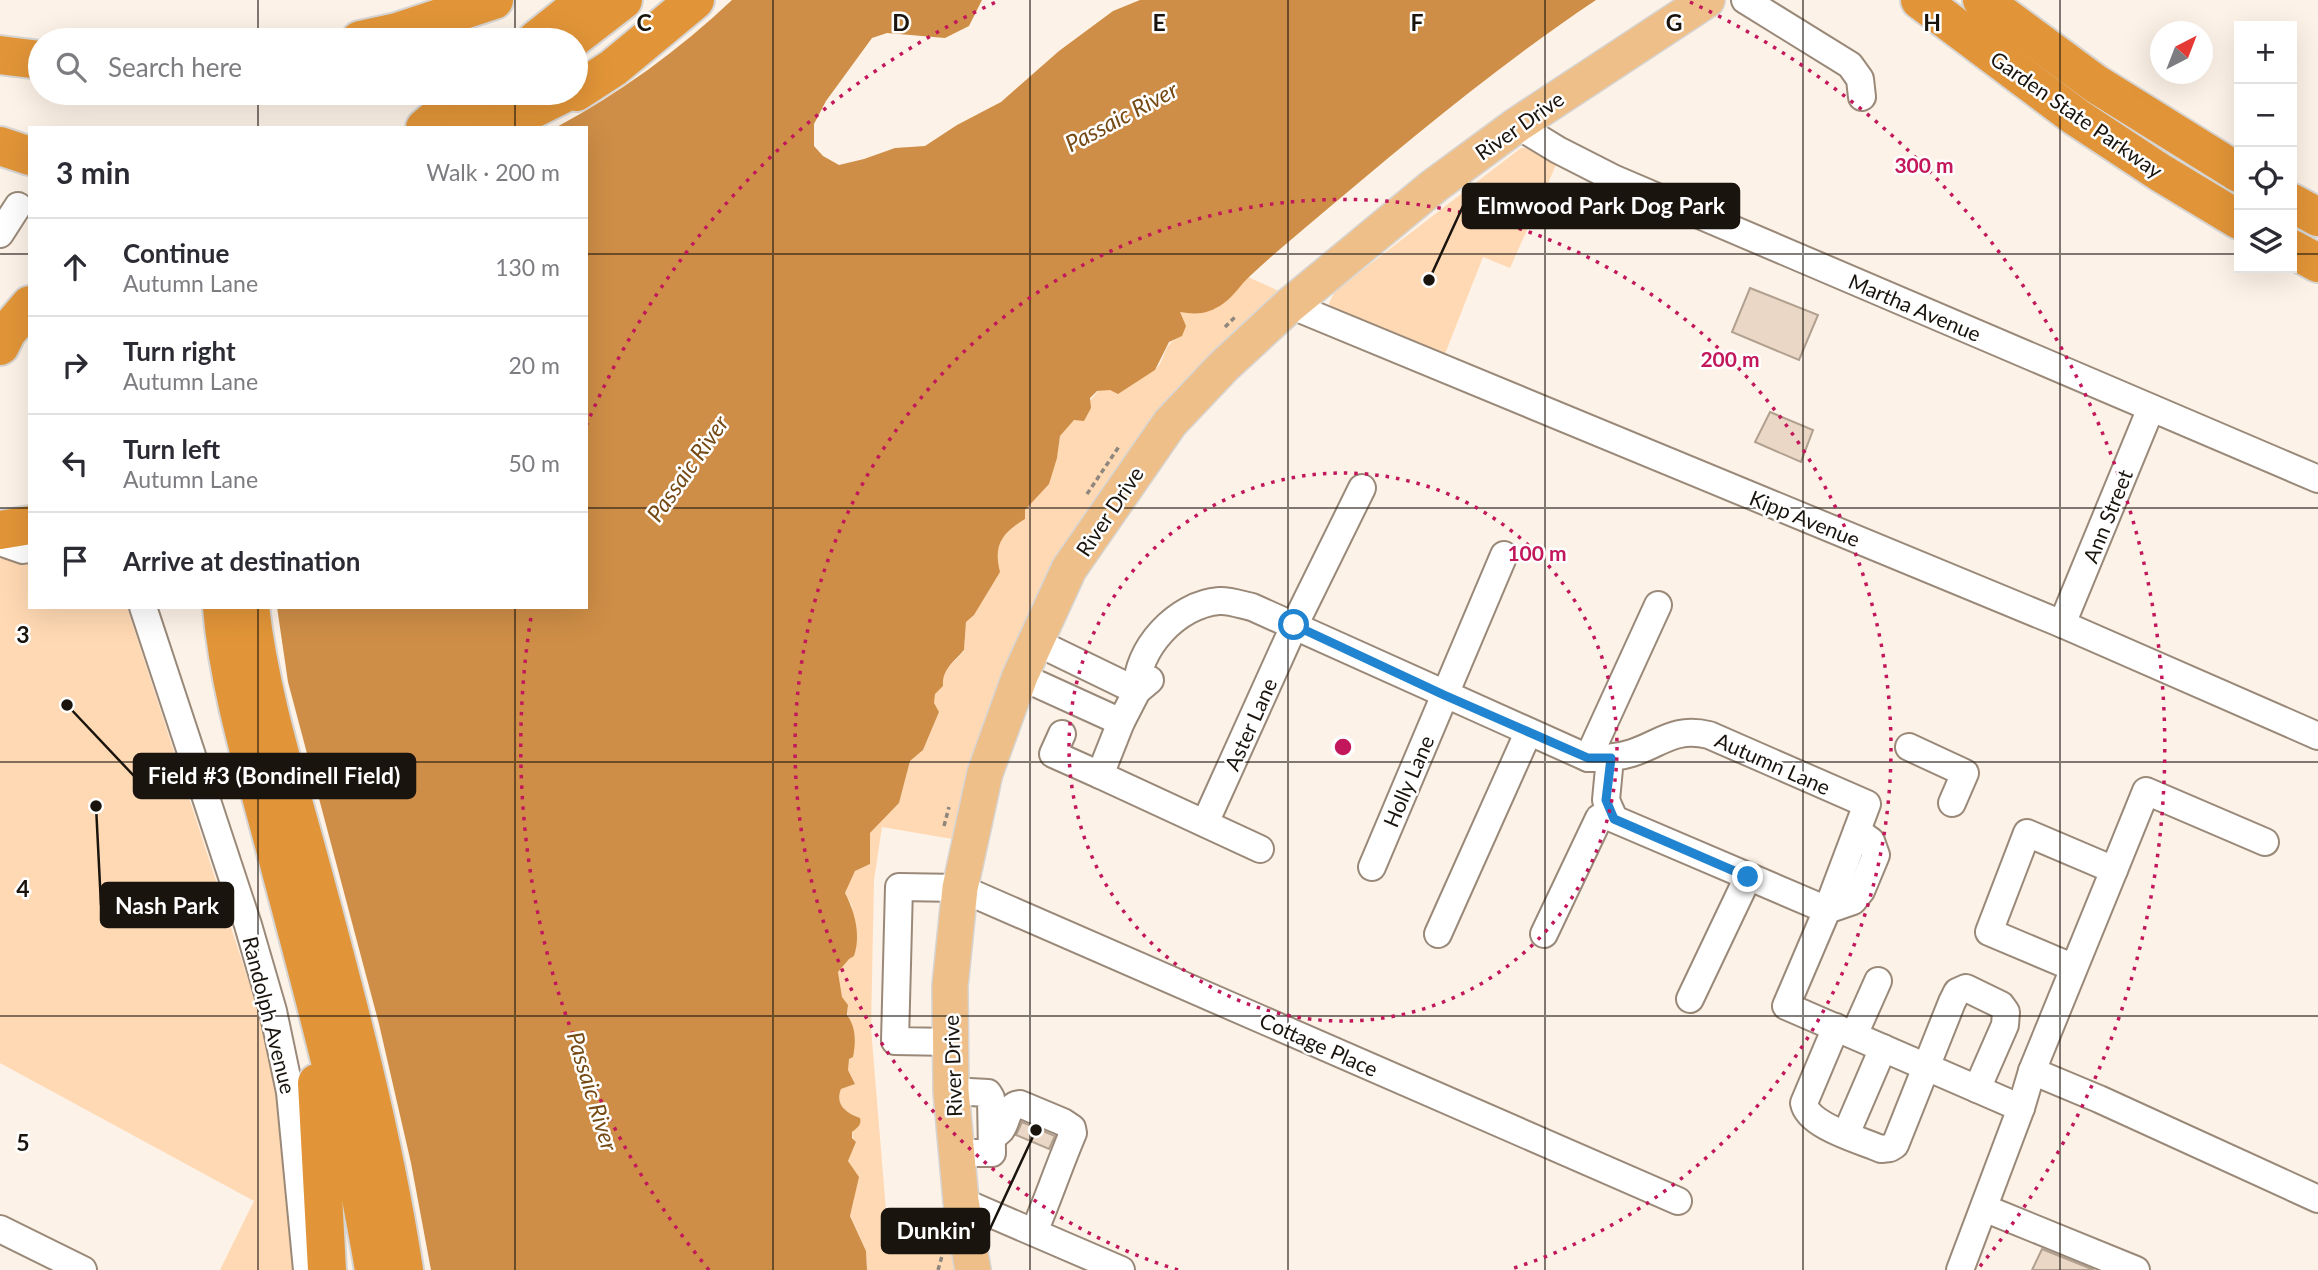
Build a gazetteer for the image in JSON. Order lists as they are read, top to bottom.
{
  "streets": {
    "highway": ["Garden State Parkway"],
    "main road": ["River Drive"],
    "street": [
      "Martha Avenue",
      "Ann Street",
      "Kipp Avenue",
      "Aster Lane",
      "Autumn Lane",
      "Holly Lane",
      "Randolph Avenue",
      "Cottage Place"
    ]
  },
  "crossings": [
    ["River Drive", "Martha Avenue"],
    ["River Drive", "Kipp Avenue"],
    ["River Drive", "Cottage Place"],
    ["Martha Avenue", "Ann Street"],
    ["Ann Street", "Kipp Avenue"]
  ],
  "water": ["Passaic River"],
  "places": [
    "Elmwood Park Dog Park",
    "Field #3 (Bondinell Field)",
    "Nash Park",
    "Dunkin'"
  ],
  "north": "top right",
  "page": {
    "map_buttons": ["+", "−"],
    "search": "Search here",
    "heading": ["3 min", "Walk · 200 m"],
    "list": [
      ["Continue", "Autumn Lane", "130 m"],
      ["Turn right", "Autumn Lane", "20 m"],
      ["Turn left", "Autumn Lane", "50 m"],
      "Arrive at destination"
    ]
  },
  "grid": {
    "columns": [
      "C",
      "D",
      "E",
      "F",
      "G",
      "H"
    ],
    "rows": ["3", "4", "5"]
  },
  "rings": ["300 m", "200 m", "100 m"]
}
